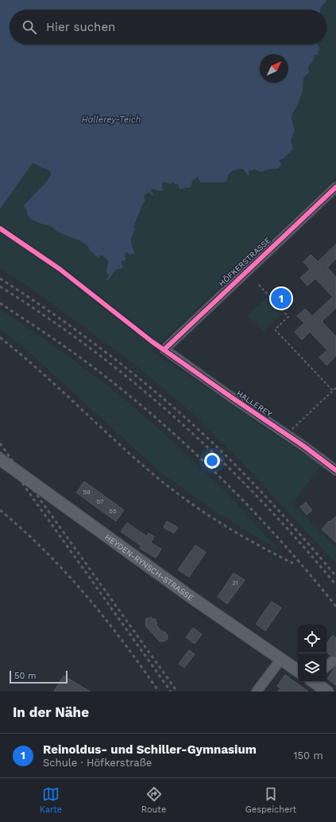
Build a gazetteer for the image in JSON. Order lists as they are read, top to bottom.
{
  "streets": {
    "main road": ["HEYDEN-RYNSCH-STRASSE"],
    "street": ["HÖFKERSTRASSE", "HALLEREY"]
  },
  "crossings": [
    ["HÖFKERSTRASSE", "HALLEREY"]
  ],
  "water": ["Hallerey-Teich"],
  "house_numbers": [
    "59",
    "57",
    "55",
    "31"
  ],
  "scale_bar": "50 m",
  "north": "top right",
  "page": {
    "search": "Hier suchen",
    "pins": "1",
    "scale": "50 m",
    "heading": "In der Nähe",
    "list": [
      {
        "mark": "1",
        "name": "Reinoldus- und Schiller-Gymnasium",
        "note": "Schule · Höfkerstraße",
        "value": "150 m"
      }
    ],
    "nav": ["Karte", "Route", "Gespeichert"]
  }
}
